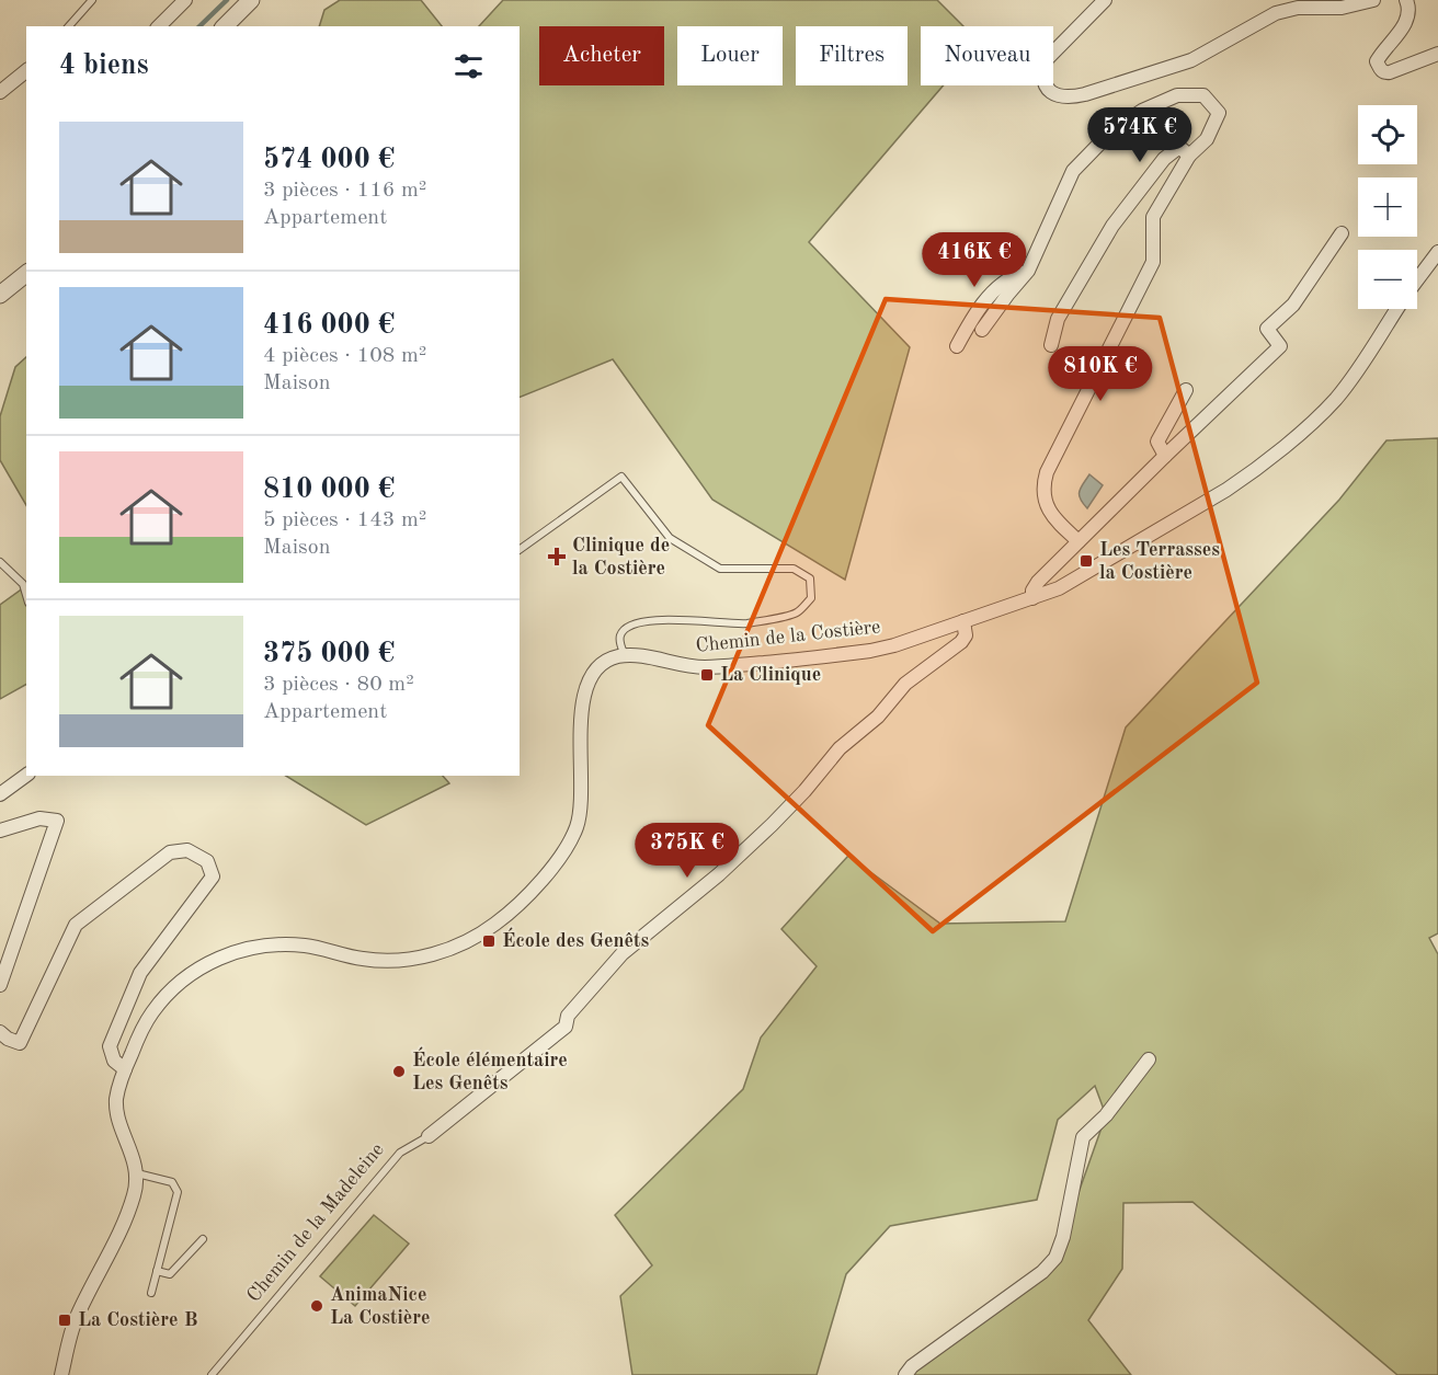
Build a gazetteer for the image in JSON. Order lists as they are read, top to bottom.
{
  "streets": {
    "street": ["Chemin de la Costière", "Chemin de la Madeleine"]
  },
  "crossings": [
    ["Chemin de la Costière", "Chemin de la Madeleine"]
  ],
  "places": {
    "health": ["Clinique de la Costière"],
    "transit": [
      "Les Terrasses la Costière",
      "La Clinique",
      "École des Genêts",
      "La Costière B"
    ],
    "other": ["École élémentaire Les Genêts", "AnimaNice La Costière"]
  },
  "page": {
    "chip": [
      "Acheter",
      "Louer",
      "Filtres",
      "Nouveau"
    ],
    "heading": "4 biens",
    "map_buttons": ["+", "−"],
    "list": [
      {
        "name": "574 000 €",
        "note": "3 pièces · 116 m² · Appartement"
      },
      {
        "name": "416 000 €",
        "note": "4 pièces · 108 m² · Maison"
      },
      {
        "name": "810 000 €",
        "note": "5 pièces · 143 m² · Maison"
      },
      {
        "name": "375 000 €",
        "note": "3 pièces · 80 m² · Appartement"
      }
    ],
    "price": [
      "574K €",
      "416K €",
      "810K €",
      "375K €"
    ]
  }
}
